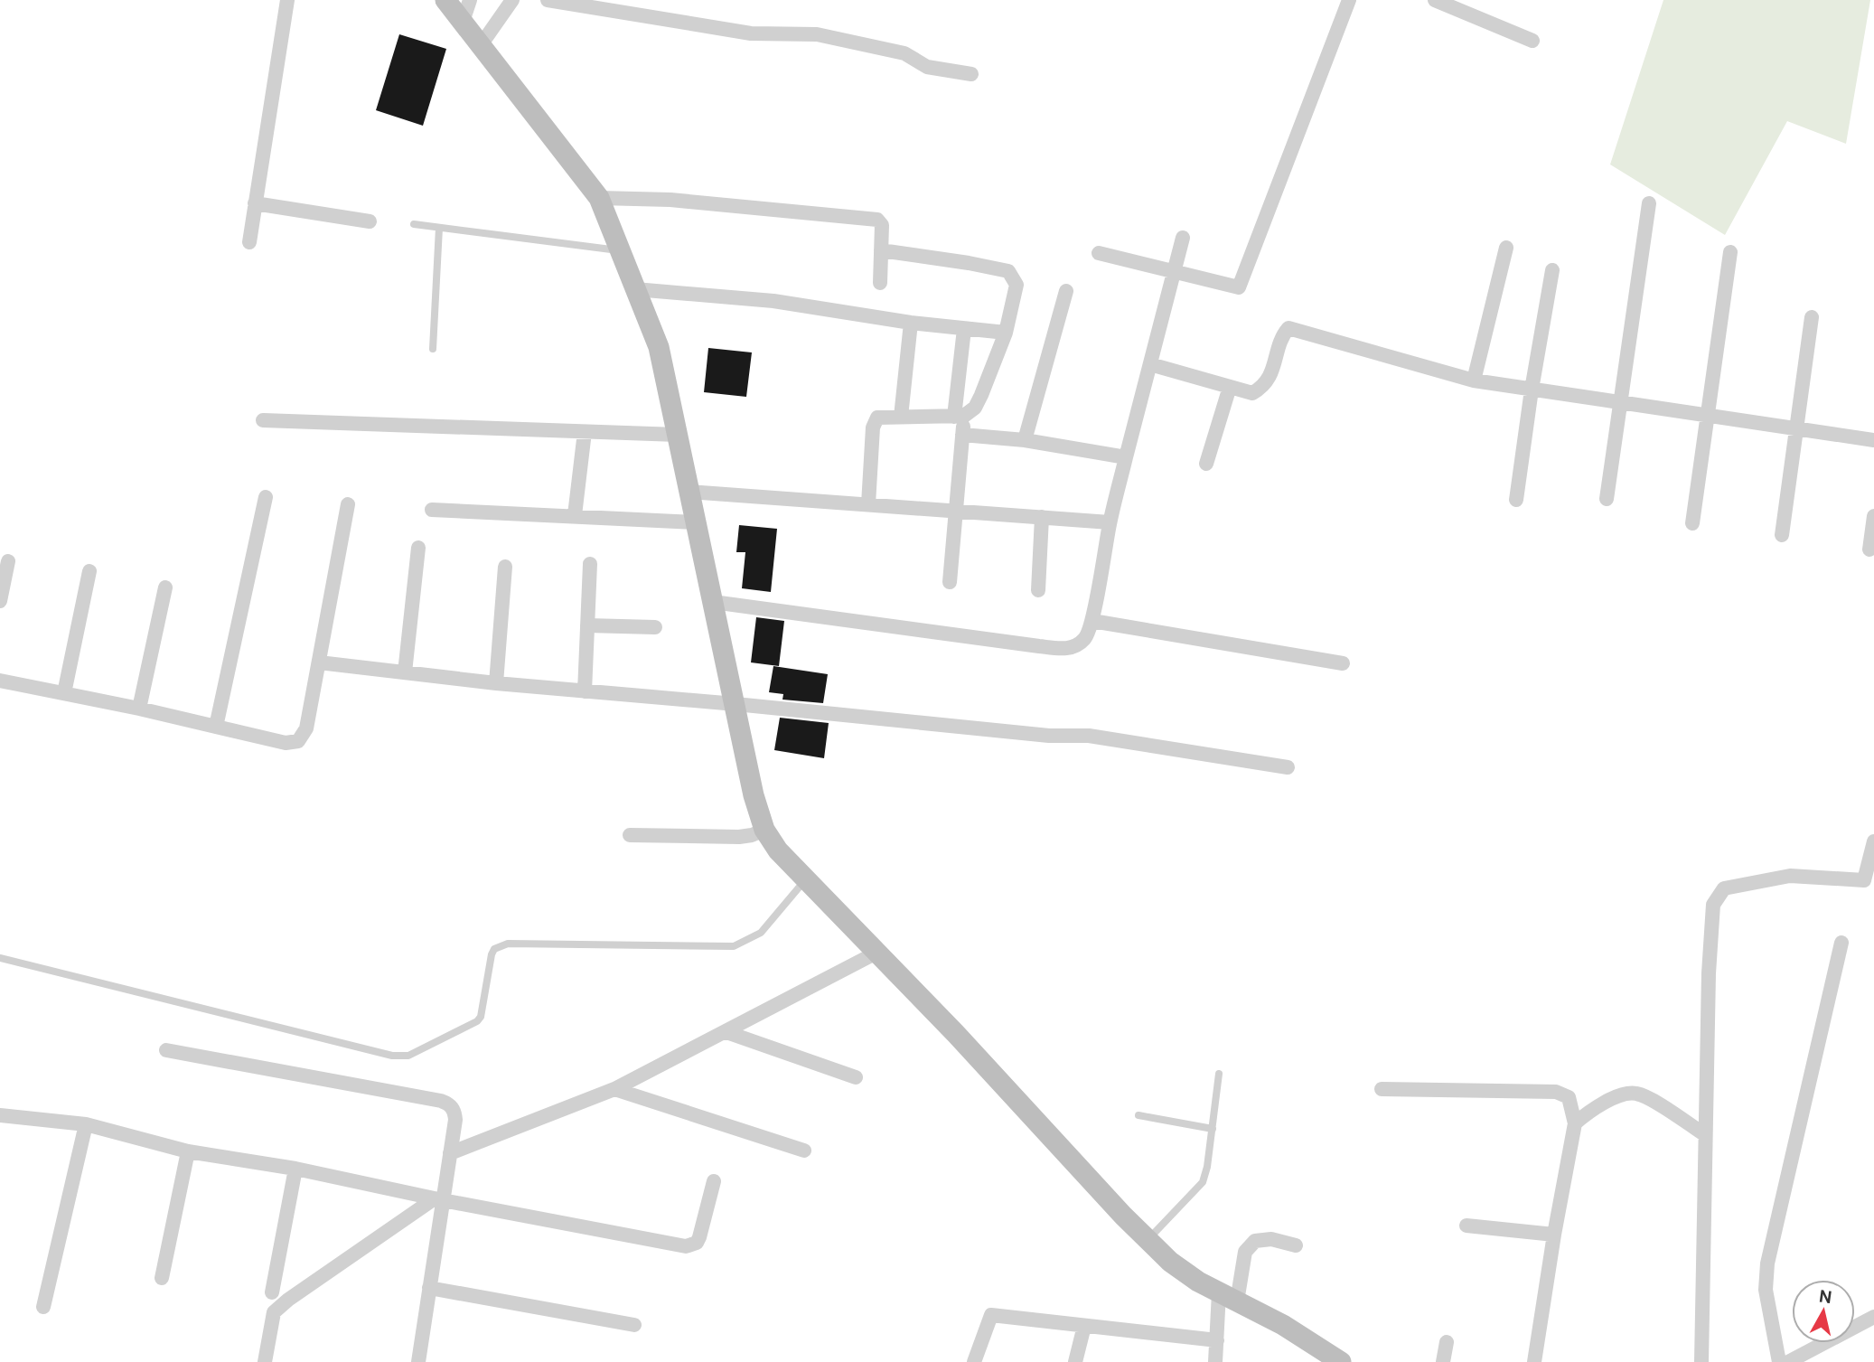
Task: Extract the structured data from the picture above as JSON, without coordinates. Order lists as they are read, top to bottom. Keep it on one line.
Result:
{"north":"top"}
